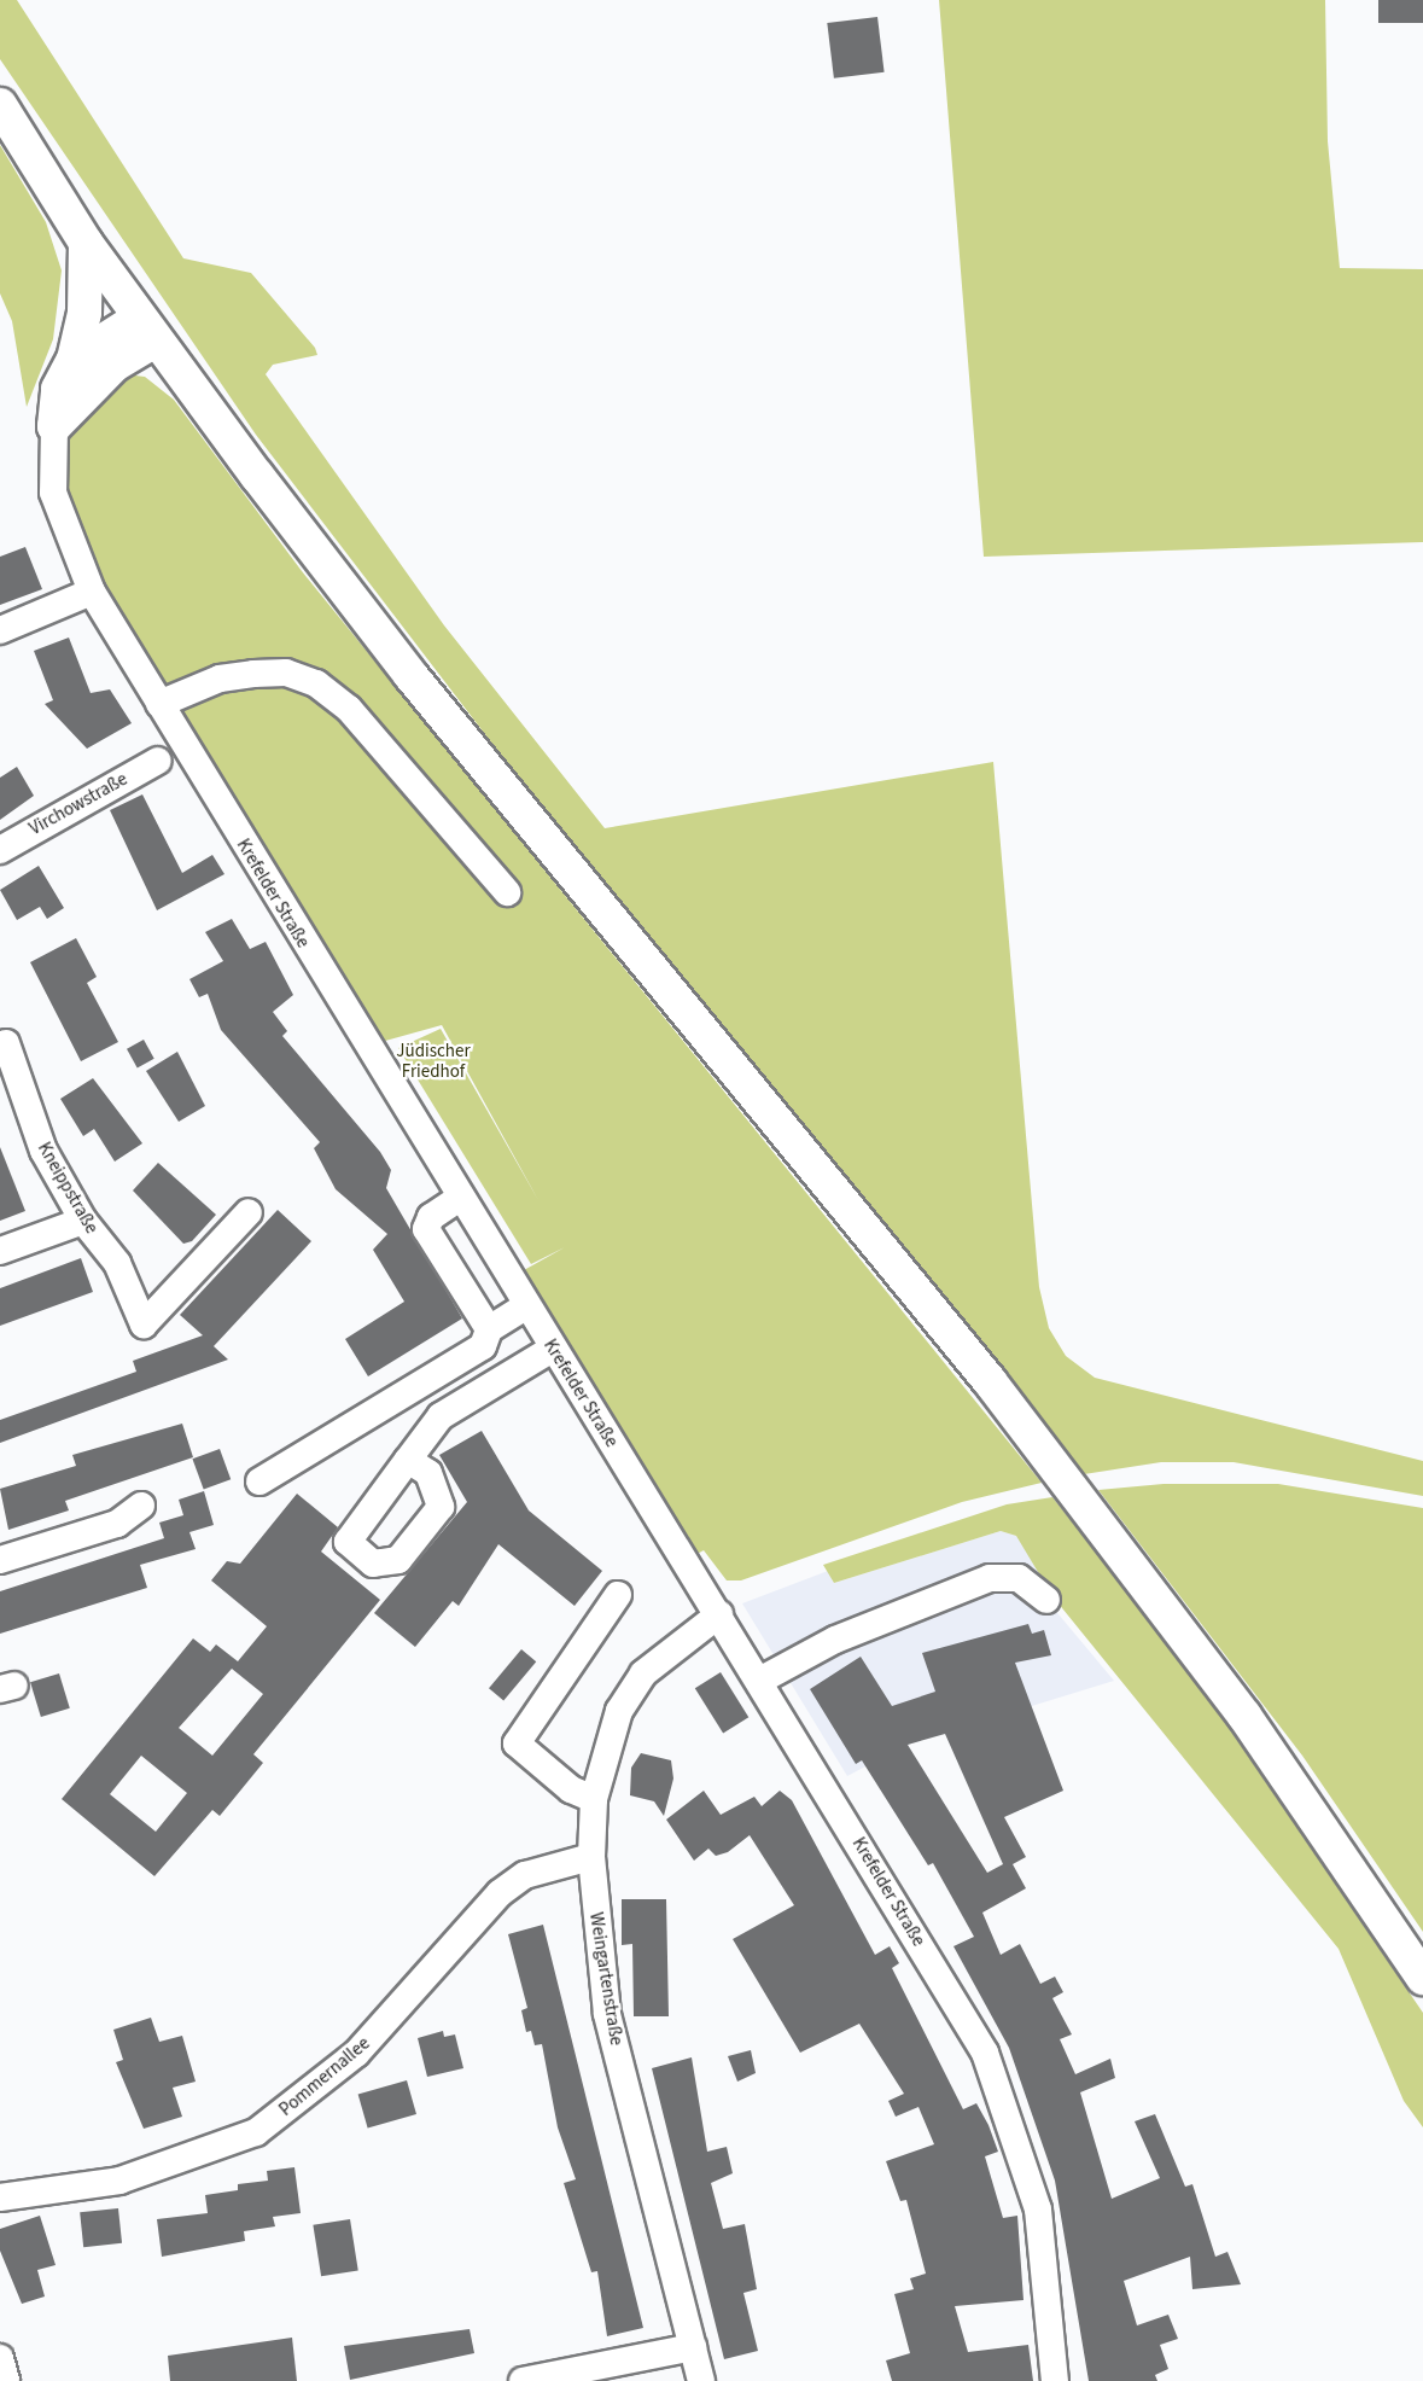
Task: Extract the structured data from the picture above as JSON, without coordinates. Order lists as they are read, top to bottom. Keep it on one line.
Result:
{"streets":{"street":["Virchowstraße","Krefelder Straße","Kneippstraße","Weingartenstraße","Pommernallee"]},"crossings":[["Krefelder Straße","Weingartenstraße"],["Weingartenstraße","Pommernallee"]],"parks":["Jüdischer Friedhof"]}
